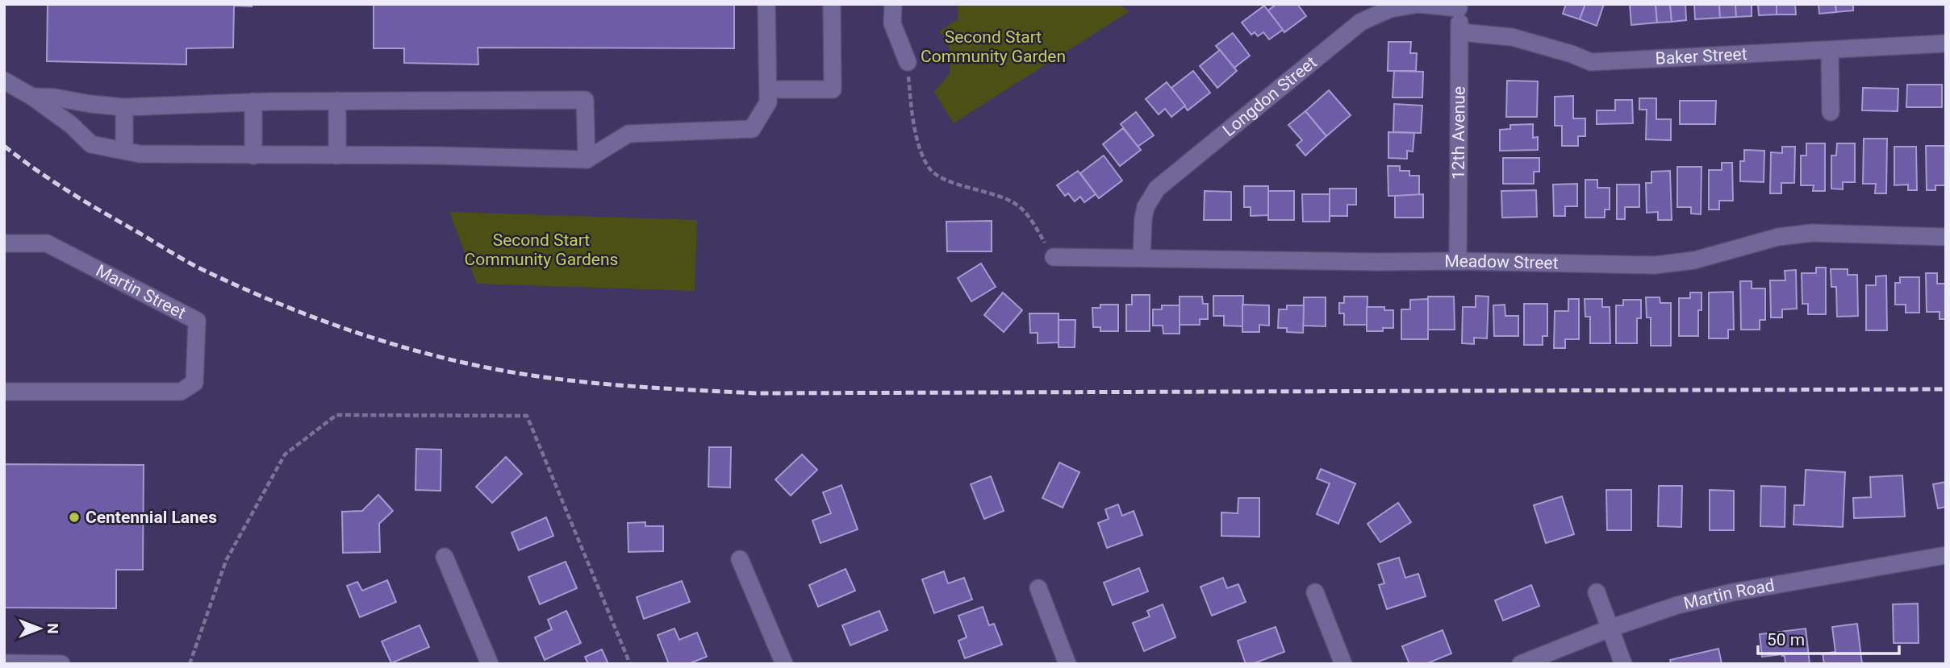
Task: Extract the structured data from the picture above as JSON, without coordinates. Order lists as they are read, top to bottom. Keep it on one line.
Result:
{"streets":{"street":["Baker Street","Longdon Street","12th Avenue","Meadow Street","Martin Street","Martin Road"]},"crossings":[["Baker Street","12th Avenue"],["Longdon Street","12th Avenue"],["Longdon Street","Meadow Street"],["12th Avenue","Meadow Street"]],"parks":["Second Start Community Garden","Second Start Community Gardens"],"places":["Centennial Lanes"],"scale_bar":"50 m","north":"right"}
